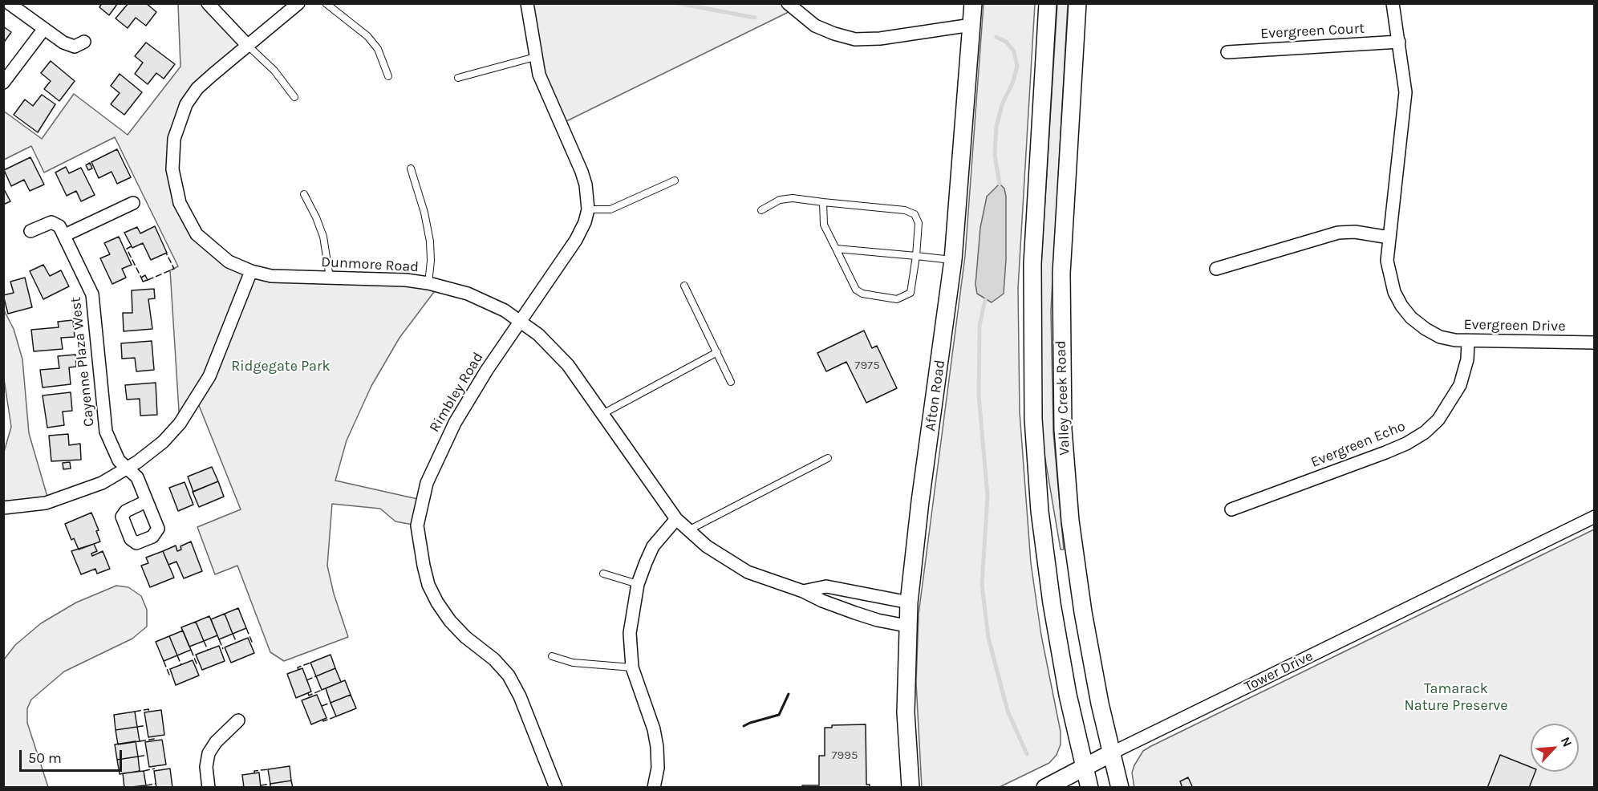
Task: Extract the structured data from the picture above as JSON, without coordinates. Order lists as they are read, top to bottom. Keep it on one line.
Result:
{"streets":{"main road":["Afton Road","Valley Creek Road","Tower Drive"],"street":["Evergreen Court","Dunmore Road","Evergreen Drive","Cayenne Plaza West","Rimbley Road","Evergreen Echo"]},"crossings":[["Evergreen Court","Evergreen Drive"],["Dunmore Road","Rimbley Road"],["Dunmore Road","Afton Road"],["Evergreen Drive","Evergreen Echo"],["Valley Creek Road","Tower Drive"]],"parks":["Ridgegate Park","Tamarack Nature Preserve"],"house_numbers":["7975","7995"],"scale_bar":"50 m","north":"top right"}
